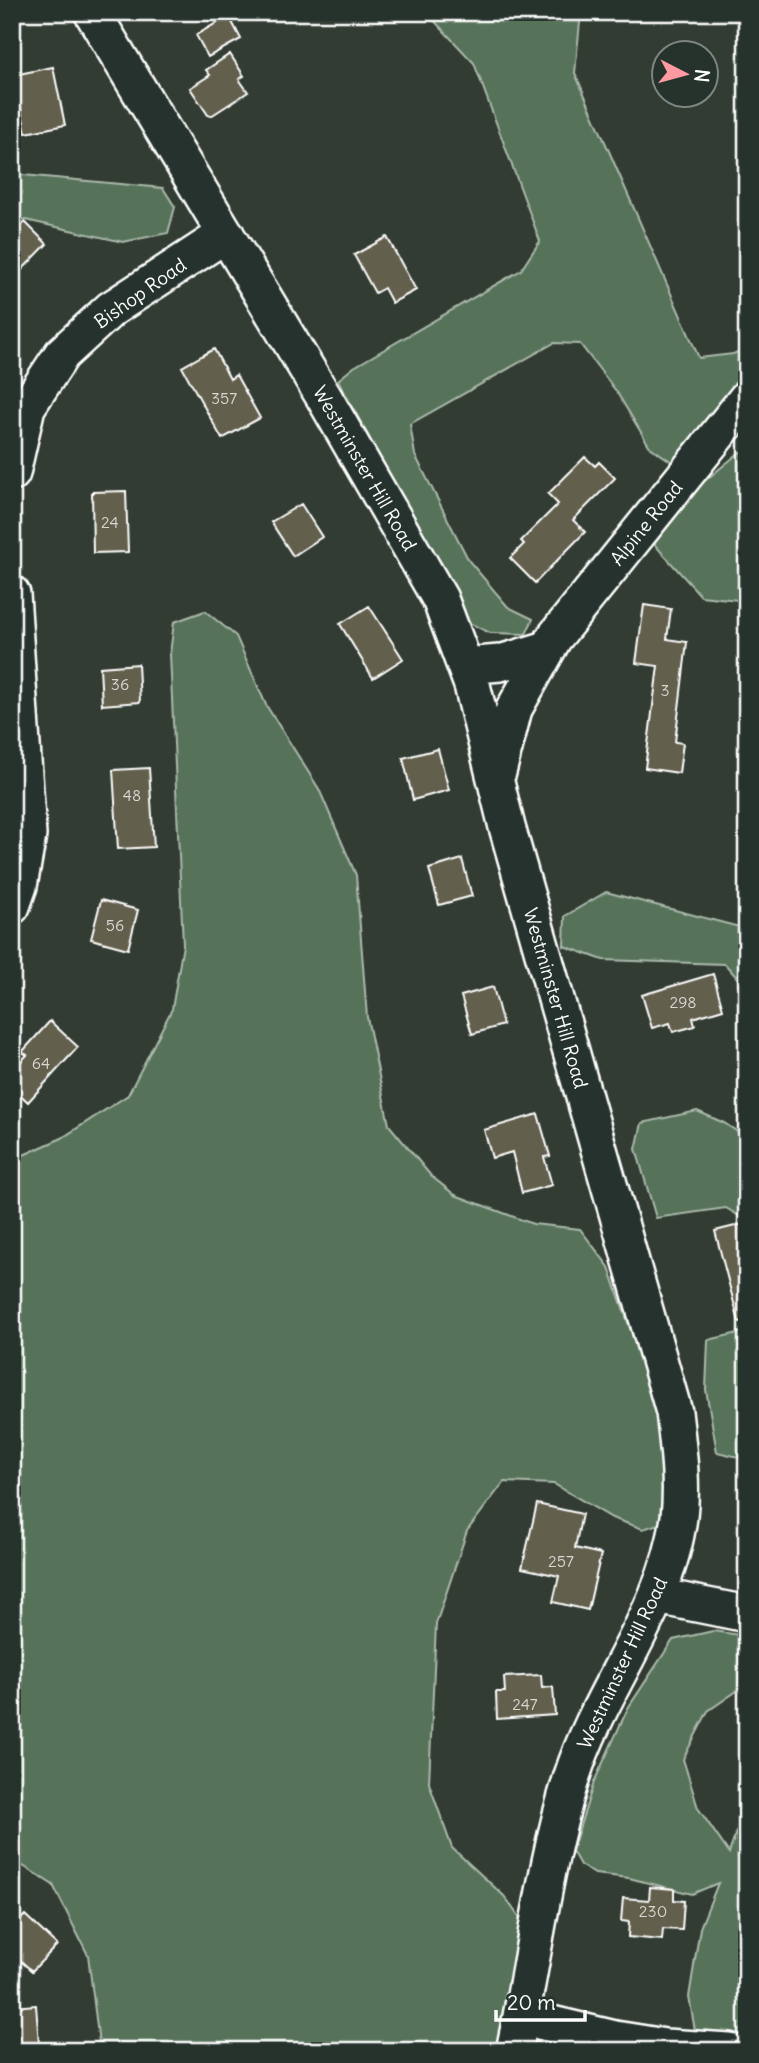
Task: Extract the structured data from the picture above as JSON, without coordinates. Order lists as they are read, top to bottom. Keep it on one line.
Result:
{"streets":{"street":["Bishop Road","Westminster Hill Road","Alpine Road"]},"crossings":[["Bishop Road","Westminster Hill Road"],["Westminster Hill Road","Alpine Road"]],"house_numbers":["357","24","36","3","48","56","298","64","257","247","230"],"scale_bar":"20 m","north":"right"}
